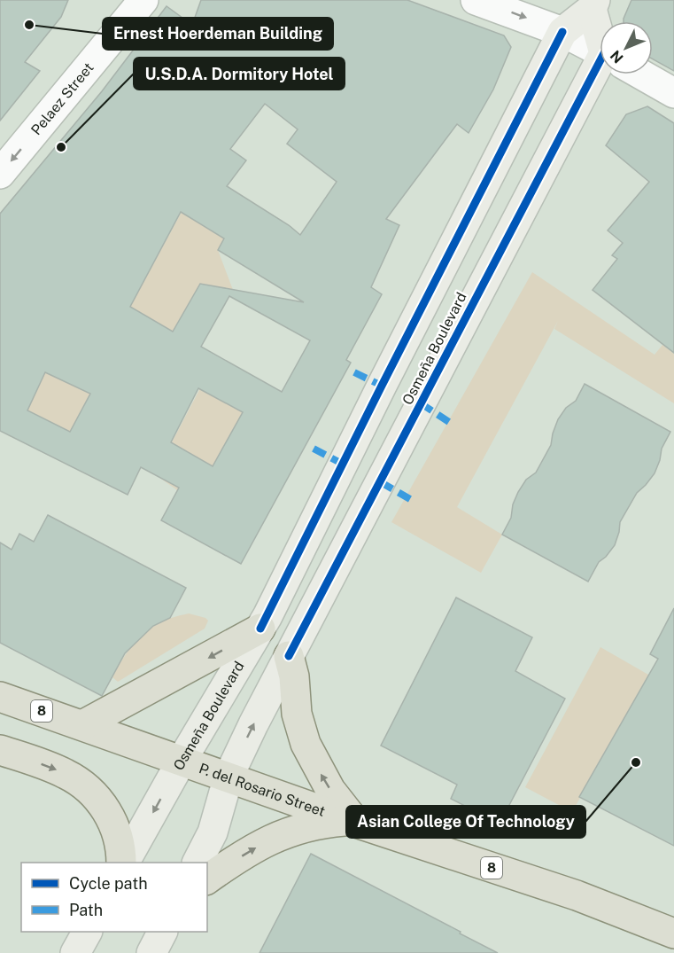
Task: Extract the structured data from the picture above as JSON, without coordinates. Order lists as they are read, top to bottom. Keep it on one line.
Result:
{"streets":{"main road":["Osmeña Boulevard","8","P. del Rosario Street"],"street":["Pelaez Street"]},"crossings":[["Osmeña Boulevard","P. del Rosario Street"]],"one_way":["Pelaez Street"],"places":["Ernest Hoerdeman Building","U.S.D.A. Dormitory Hotel","Asian College Of Technology"],"legend":["Cycle path","Path"],"north":"bottom left"}
